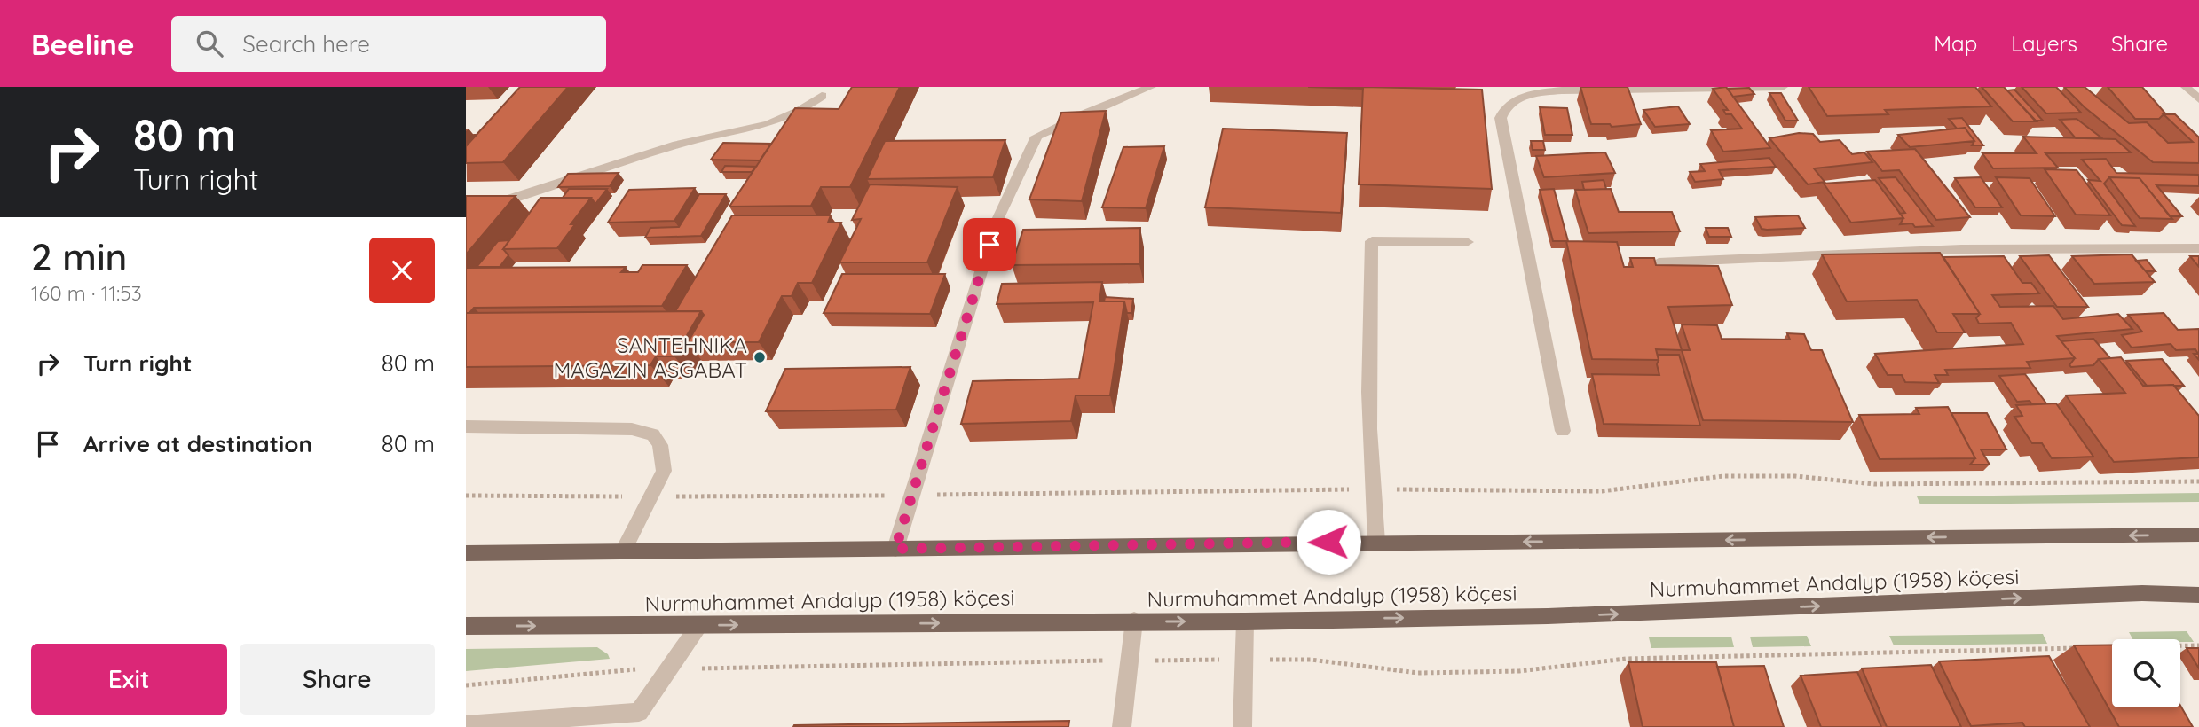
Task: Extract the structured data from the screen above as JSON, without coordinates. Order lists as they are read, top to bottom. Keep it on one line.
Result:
{"streets":{"main road":["Nurmuhammet Andalyp (1958) köçesi"]},"places":["SANTEHNIKA MAGAZIN ASGABAT"],"page":{"header":"Beeline","search":"Search here","nav":["Map","Layers","Share"],"turn":["80 m","Turn right"],"heading":["2 min","160 m · 11:53"],"list":[{"name":"Turn right","value":"80 m"},{"name":"Arrive at destination","value":"80 m"}],"buttons":["Exit","Share"]}}
